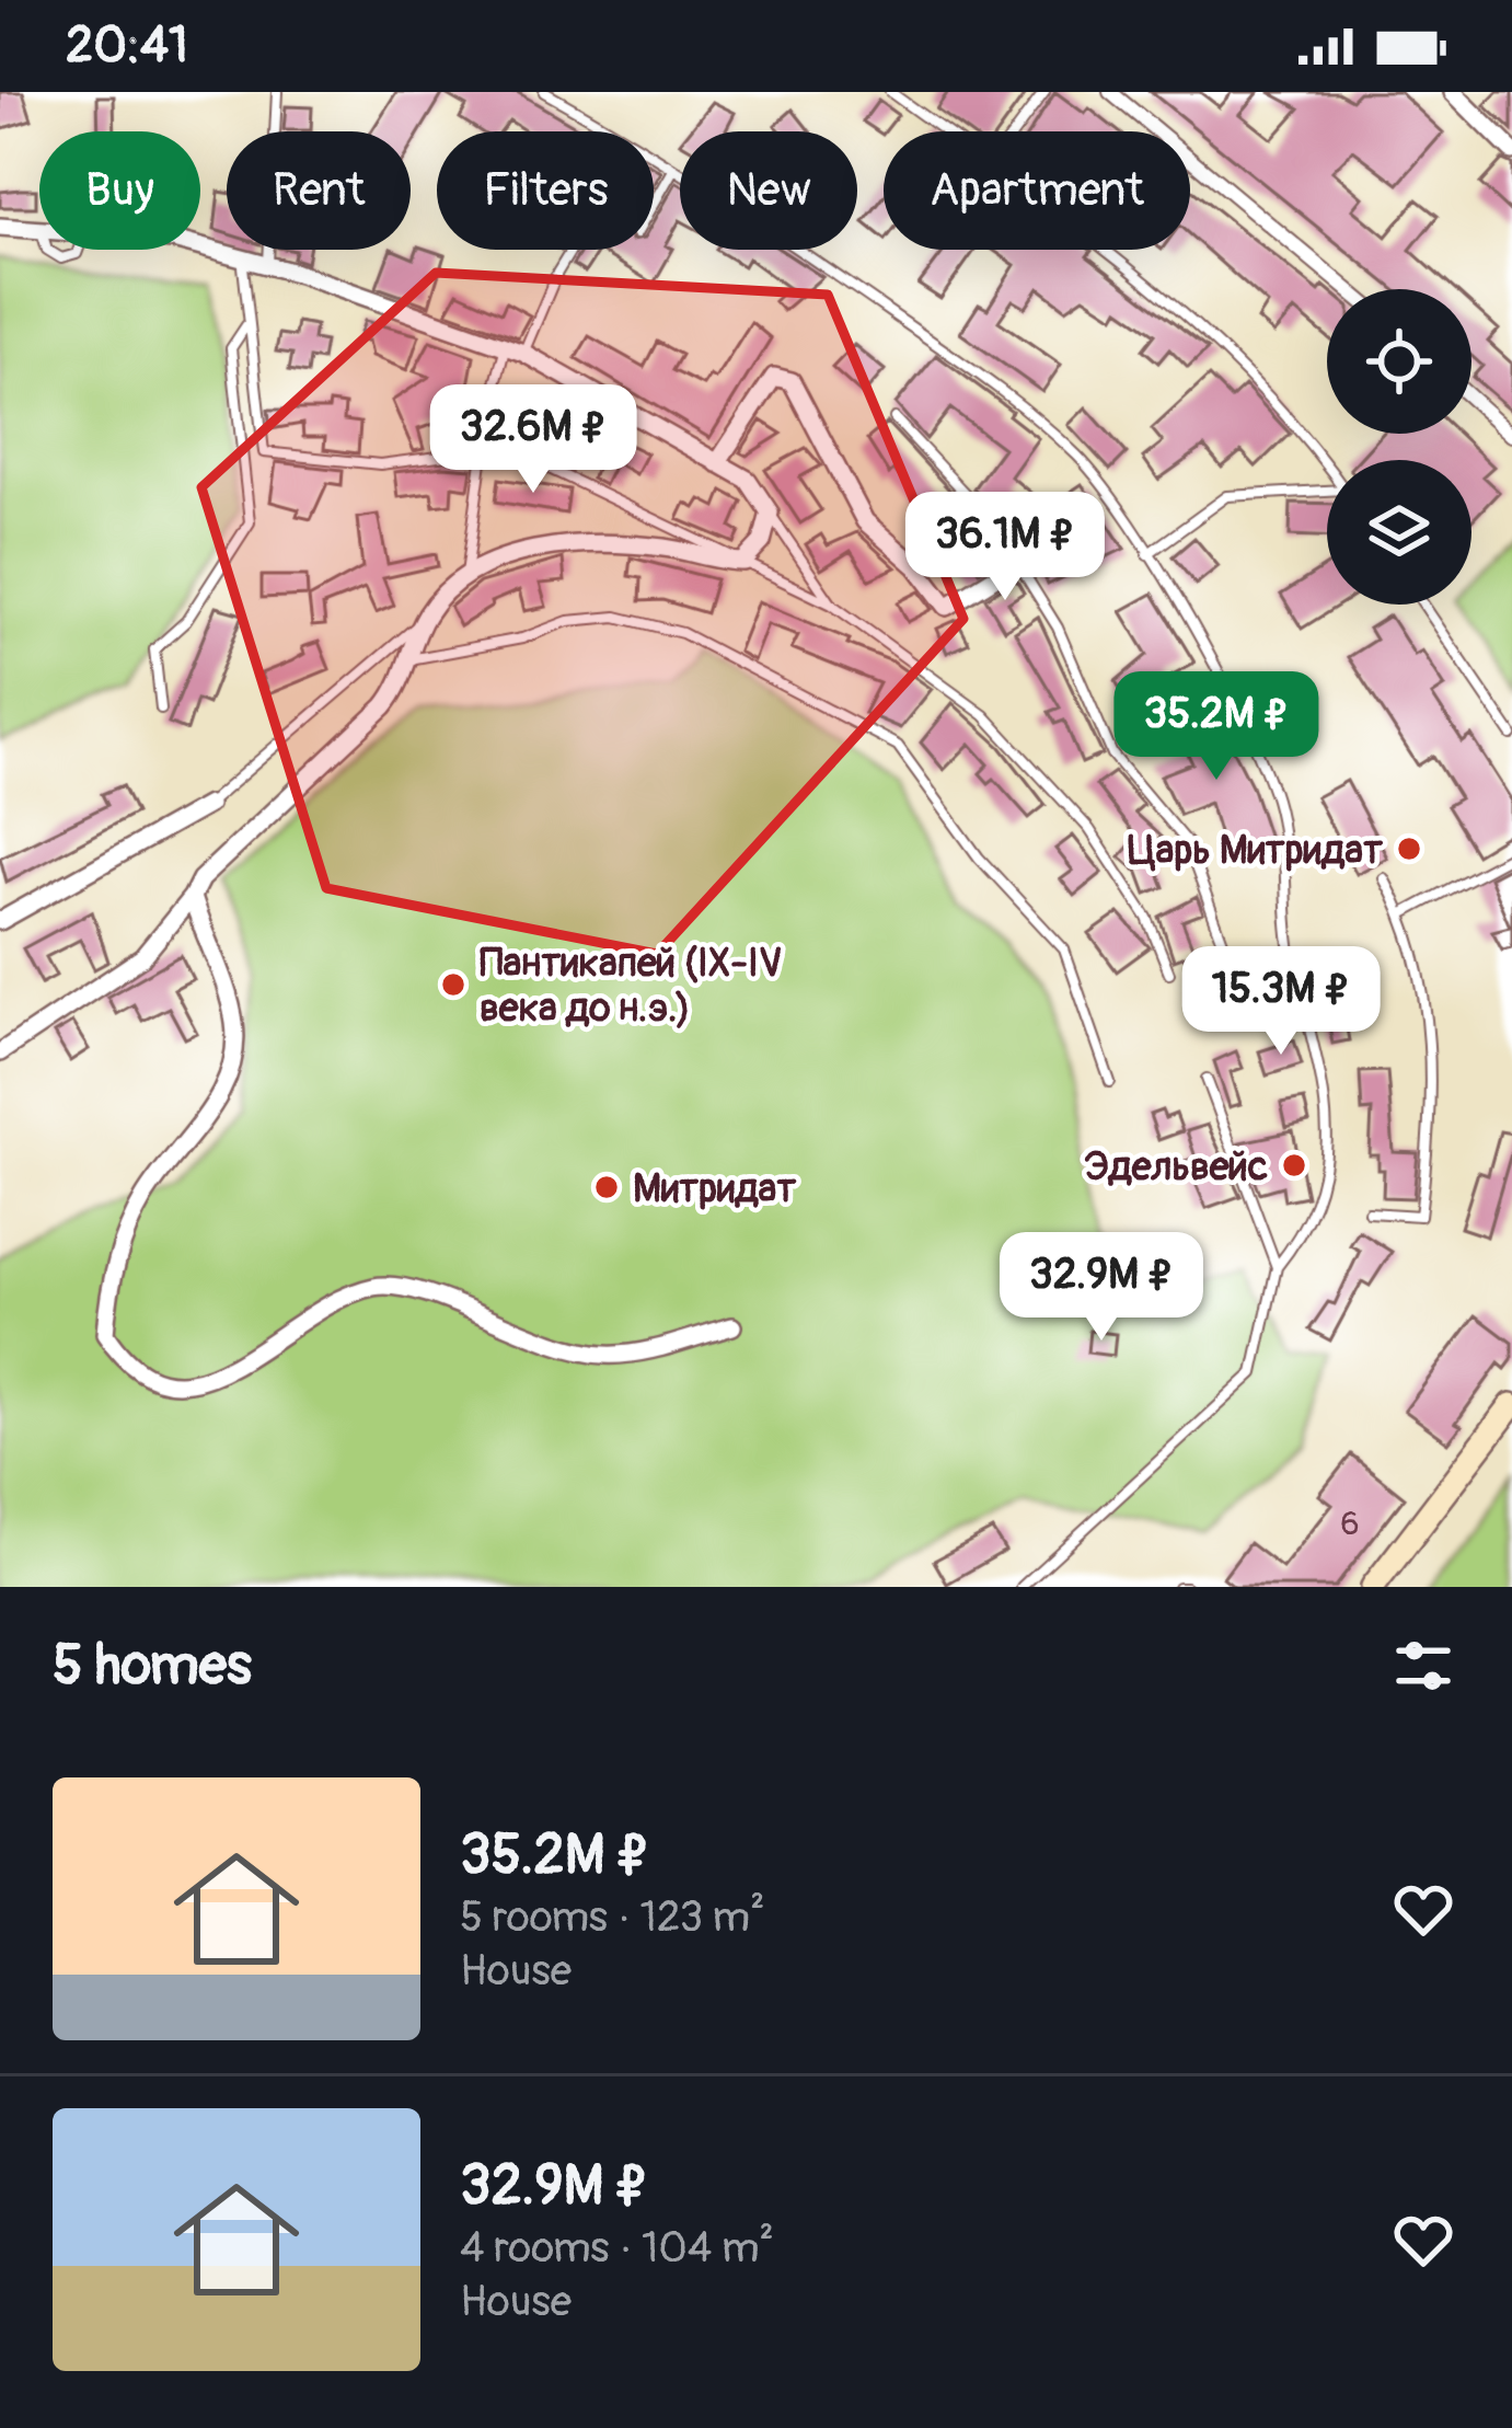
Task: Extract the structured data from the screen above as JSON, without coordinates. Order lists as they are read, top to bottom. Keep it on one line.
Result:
{"places":["Царь Митридат","Пантикапей (IX-IV века до н.э.)","Эдельвейс","Митридат"],"house_numbers":["6"],"page":{"status":"20:41","chip":["Buy","Rent","Filters","New","Apartment"],"price":["32.6M ₽","36.1M ₽","35.2M ₽","15.3M ₽","32.9M ₽"],"heading":"5 homes","list":[{"name":"35.2M ₽","note":"5 rooms · 123 m² · House"},{"name":"32.9M ₽","note":"4 rooms · 104 m² · House"}]}}
